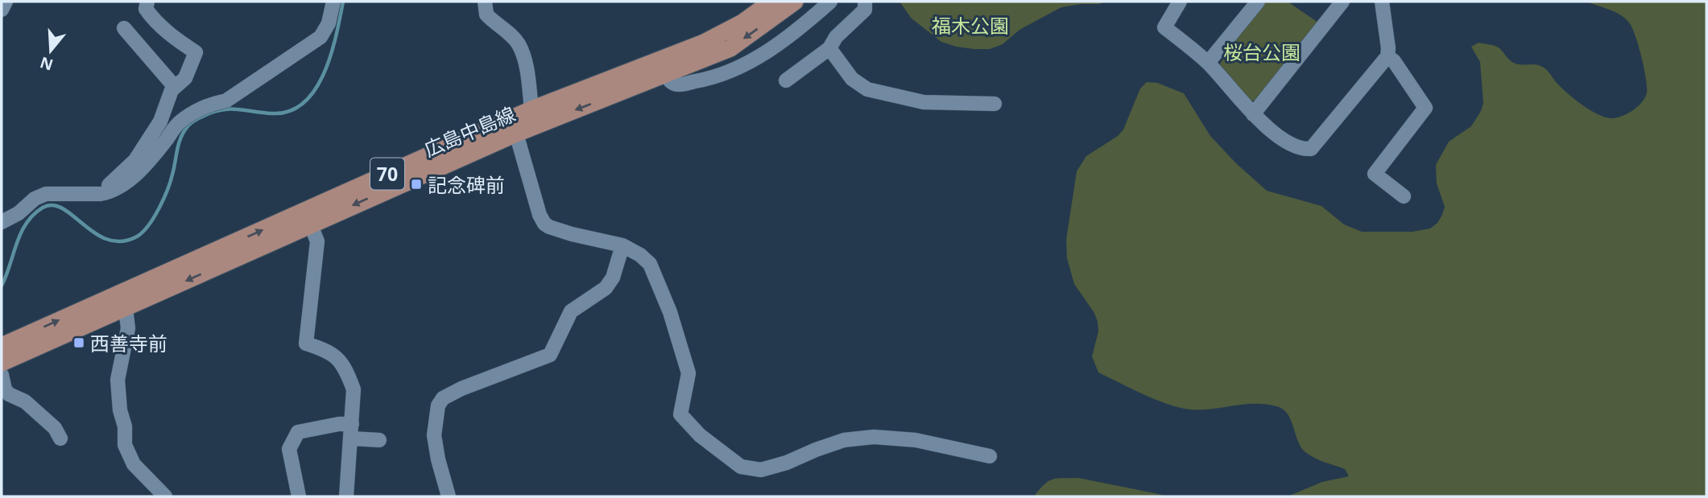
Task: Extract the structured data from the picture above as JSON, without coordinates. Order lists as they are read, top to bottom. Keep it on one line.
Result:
{"streets":{"main road":["広島中島線","70"]},"parks":["福木公園","桜台公園"],"places":{"transit":["記念碑前","西善寺前"]},"north":"bottom"}
